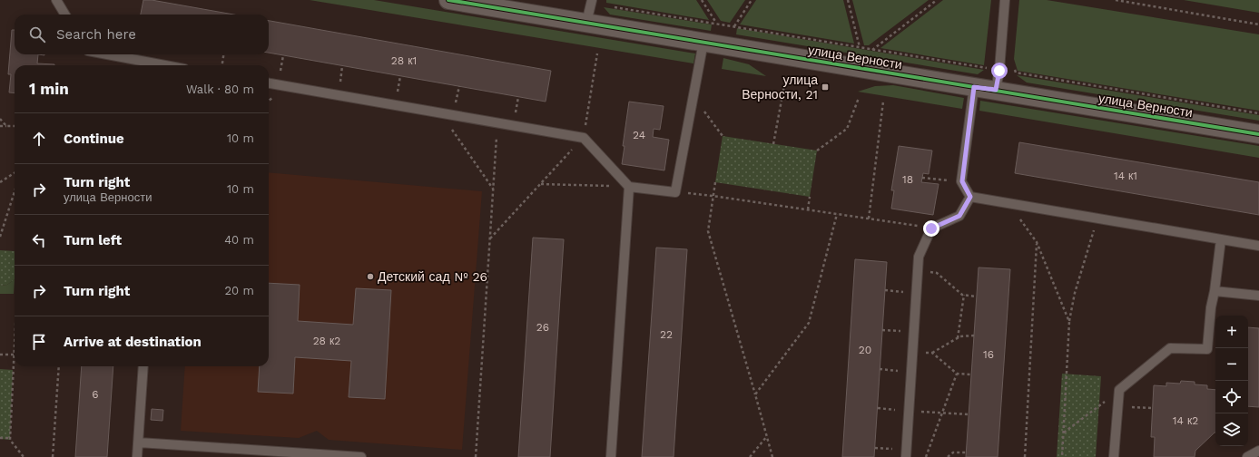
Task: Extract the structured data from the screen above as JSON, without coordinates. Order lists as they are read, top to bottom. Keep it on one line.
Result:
{"streets":{"street":["улица Верности"]},"places":{"transit":["улица Верности, 21"],"other":["Детский сад № 26"]},"house_numbers":["28 к1","24","14 к1","18","26","22","28 к2","20","16","6","14 к2"],"page":{"search":"Search here","heading":["1 min","Walk · 80 m"],"list":[["Continue","10 m"],["Turn right","улица Верности","10 m"],["Turn left","40 m"],["Turn right","20 m"],"Arrive at destination"],"map_buttons":["+","−"]}}
